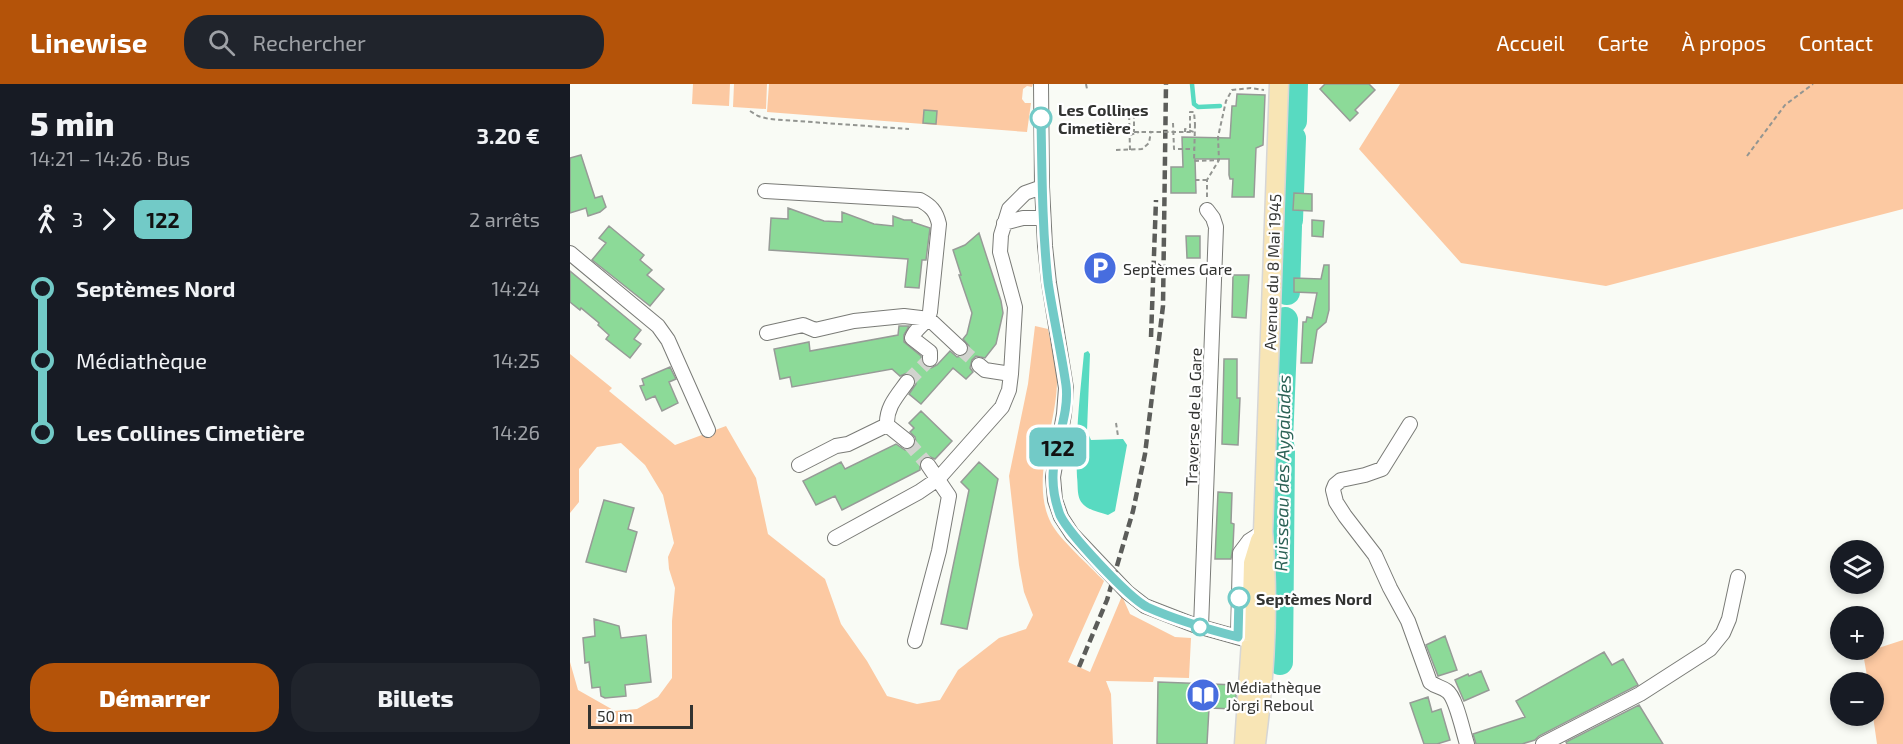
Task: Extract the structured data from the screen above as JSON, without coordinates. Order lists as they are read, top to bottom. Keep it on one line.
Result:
{"streets":{"main road":["Avenue du 8 Mai 1945"],"street":["Traverse de la Gare"]},"water":["Ruisseau des Aygalades"],"places":{"other":["Les Collines Cimetière","Septèmes Nord"],"parking":["Septèmes Gare"],"library":["Médiathèque Jòrgi Reboul"]},"lines":["bus line 122"],"scale_bar":"50 m","page":{"header":"Linewise","search":"Rechercher","nav":["Accueil","Carte","À propos","Contact"],"heading":["5 min","14:21 – 14:26 · Bus","3.20 €"],"on_map":"122","legs":["3","122","2 arrêts"],"list":[{"name":"Septèmes Nord","value":"14:24"},{"name":"Médiathèque","value":"14:25"},{"name":"Les Collines Cimetière","value":"14:26"}],"map_buttons":["+","−"],"buttons":["Démarrer","Billets"],"scale":"50 m"}}
